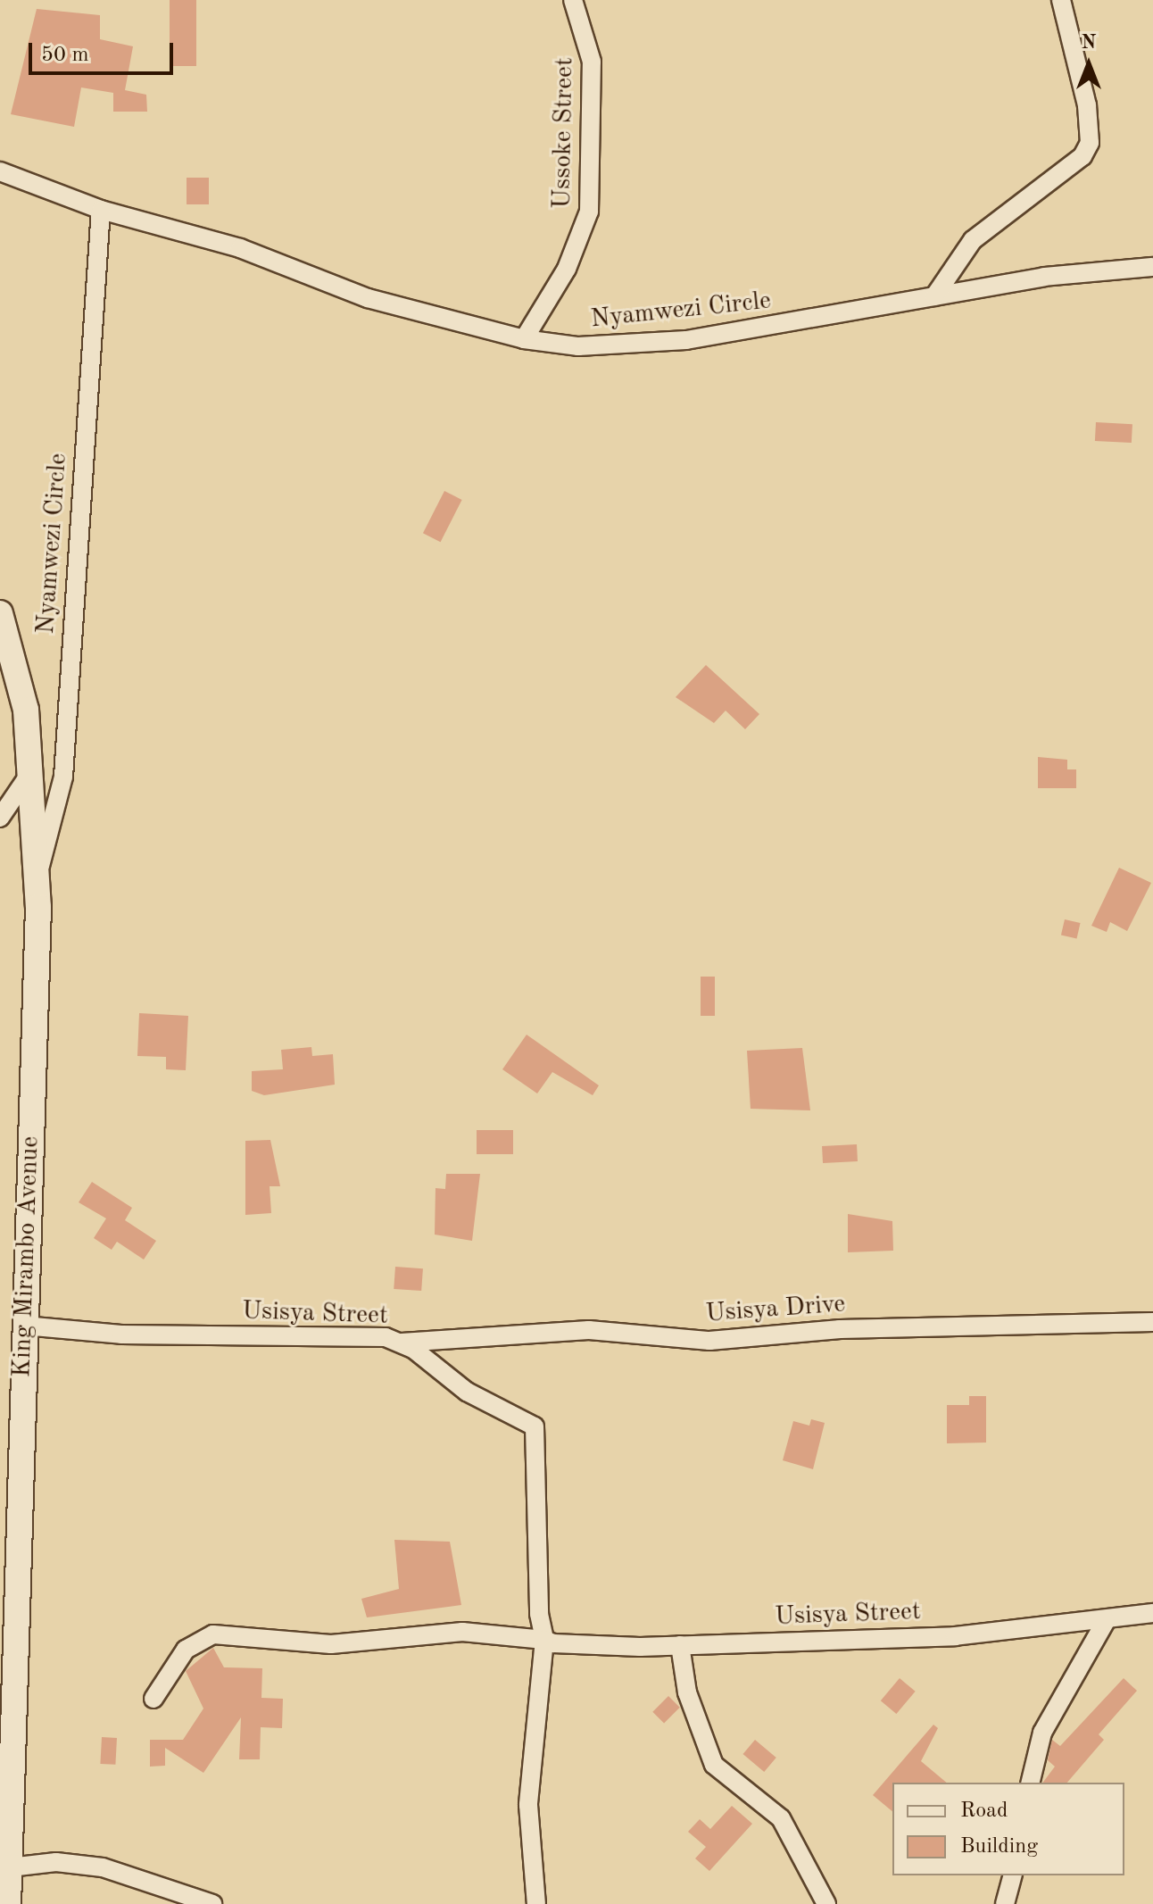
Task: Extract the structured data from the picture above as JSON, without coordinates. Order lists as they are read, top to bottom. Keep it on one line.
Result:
{"streets":{"main road":["King Mirambo Avenue"],"street":["Ussoke Street","Nyamwezi Circle","Usisya Drive","Usisya Street"]},"crossings":[["Ussoke Street","Nyamwezi Circle"],["Nyamwezi Circle","King Mirambo Avenue"],["King Mirambo Avenue","Usisya Street"],["Usisya Drive","Usisya Street"]],"legend":["Road","Building"],"scale_bar":"50 m","north":"top"}
